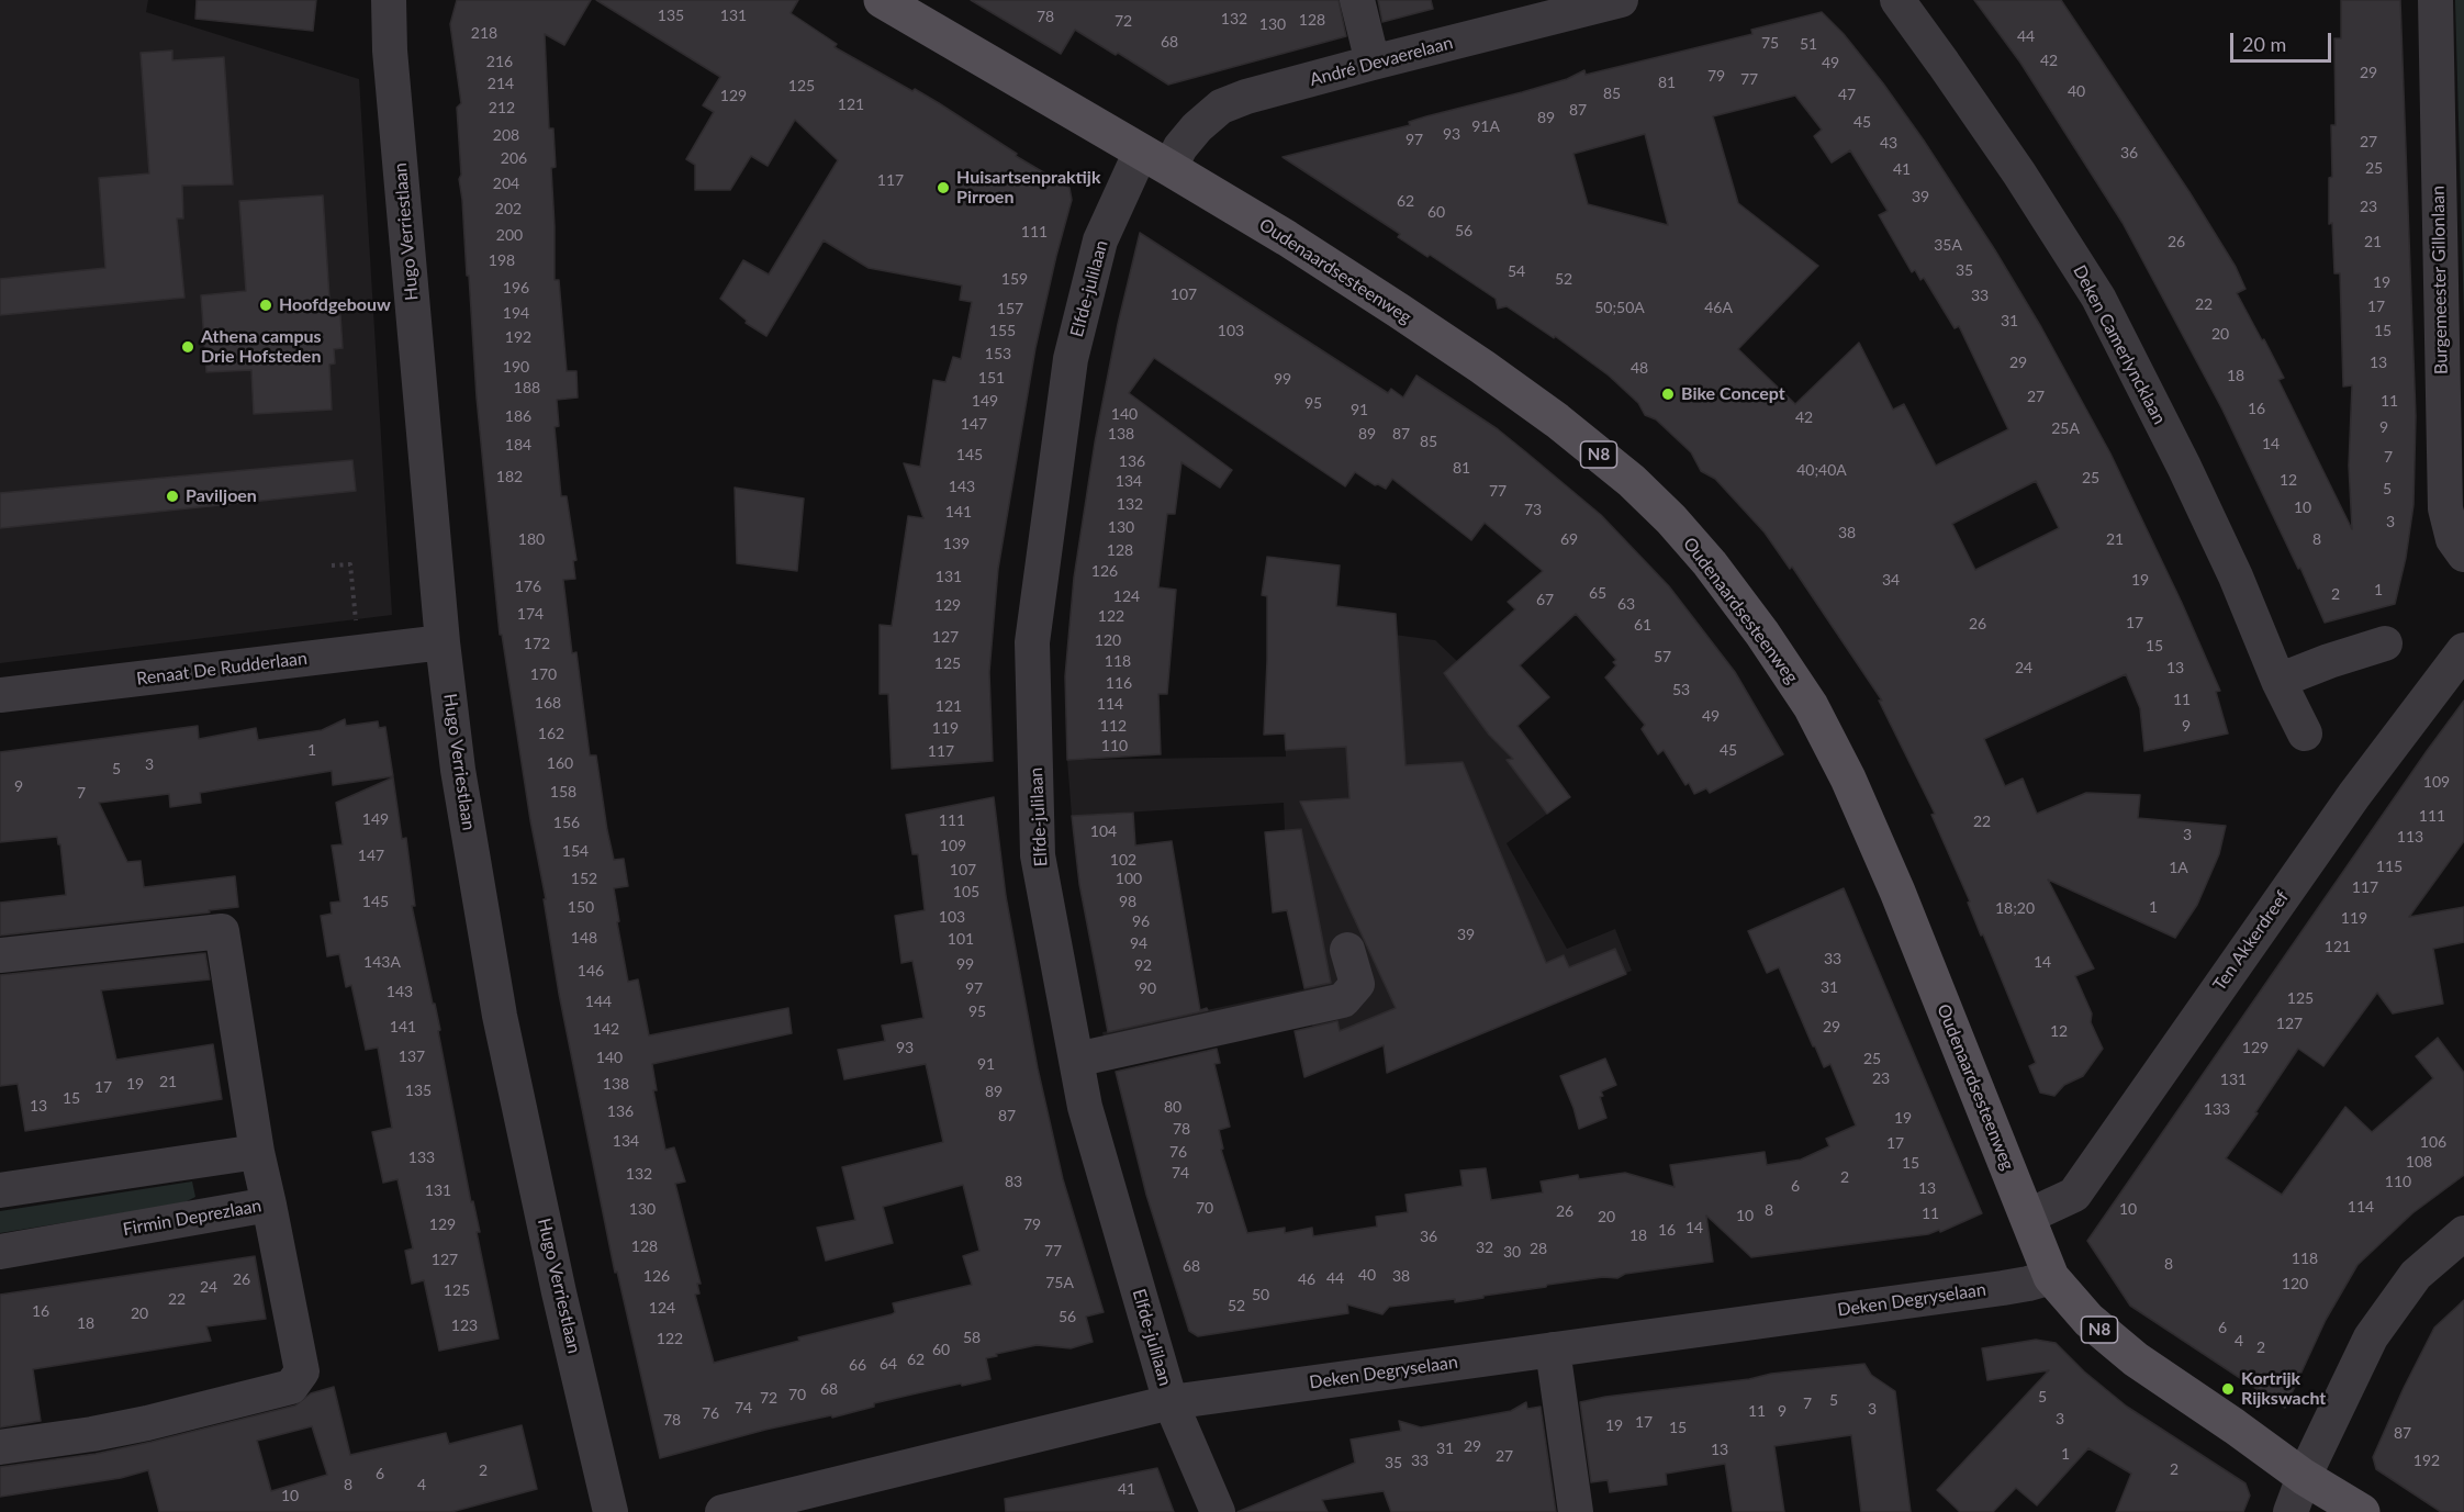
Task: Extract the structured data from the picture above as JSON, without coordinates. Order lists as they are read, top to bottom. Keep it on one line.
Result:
{"streets":{"main road":["Oudenaardsesteenweg","N8"],"street":["André Devaerelaan","Hugo Verriestlaan","Burgemeester Gillonlaan","Elfde-julilaan","Deken Camerlyncklaan","Renaat De Rudderlaan","Ten Akkerdreef","Firmin Deprezlaan","Deken Degryselaan"]},"crossings":[["André Devaerelaan","Oudenaardsesteenweg"],["André Devaerelaan","Elfde-julilaan"],["Hugo Verriestlaan","Renaat De Rudderlaan"],["Oudenaardsesteenweg","Elfde-julilaan"],["Oudenaardsesteenweg","N8"],["Oudenaardsesteenweg","Ten Akkerdreef"],["Oudenaardsesteenweg","Deken Degryselaan"],["Elfde-julilaan","Deken Degryselaan"]],"places":["Huisartsenpraktijk Pirroen","Hoofdgebouw","Athena campus Drie Hofsteden","Bike Concept","Paviljoen","Kortrijk Rijkswacht"],"house_numbers":["135","131","78","132","128","72","130","218","44","68","75","51","42","216","49","29","79","77","81","214","125","40","85","47","129","121","212","87","89","45","91A","93","208","97","27","43","36","206","25","41","117","204","39","62","23","202","60","56","111","200","26","21","35A","198","35","54","159","52","19","196","107","33","22","17","50;50A","46A","157","194","31","155","103","15","20","192","153","29","13","190","48","18","151","99","188","27","149","11","95","16","91","140","186","42","147","9","25A","138","89","87","85","14","184","145","7","136","81","40;40A","182","25","12","134","143","5","77","132","10","73","141","3","130","38","180","69","21","8","139","128","126","131","34","19","176","1","65","2","124","67","63","129","174","122","17","26","61","127","120","172","15","57","118","125","24","13","170","116","53","11","168","114","121","49","112","9","119","162","110","1","45","117","160","3","5","109","9","158","7","111","149","111","22","156","104","3","113","109","154","147","102","115","1A","107","152","100","117","105","145","98","150","1","18;20","103","119","96","39","148","101","94","121","33","143A","14","99","92","146","31","97","90","143","125","144","95","127","141","29","142","12","93","129","137","140","25","91","23","131","21","19","138","17","135","89","15","13","80","133","136","87","19","78","134","106","17","76","133","108","15","74","132","2","83","110","6","13","131","114","70","130","10","8","26","11","10","20","129","79","14","16","18","36","128","32","28","77","30","118","127","8","68","40","126","38","44","26","46","75A","120","24","125","50","22","52","124","16","20","56","18","123","6","58","122","4","2","60","62","64","66","68","70","5","72","5","7","74","3","11","9","76","3","78","17","19","15","87","29","31","13","1","27","33","192","35","2","2","6","8","4","41","10"],"scale_bar":"20 m"}
